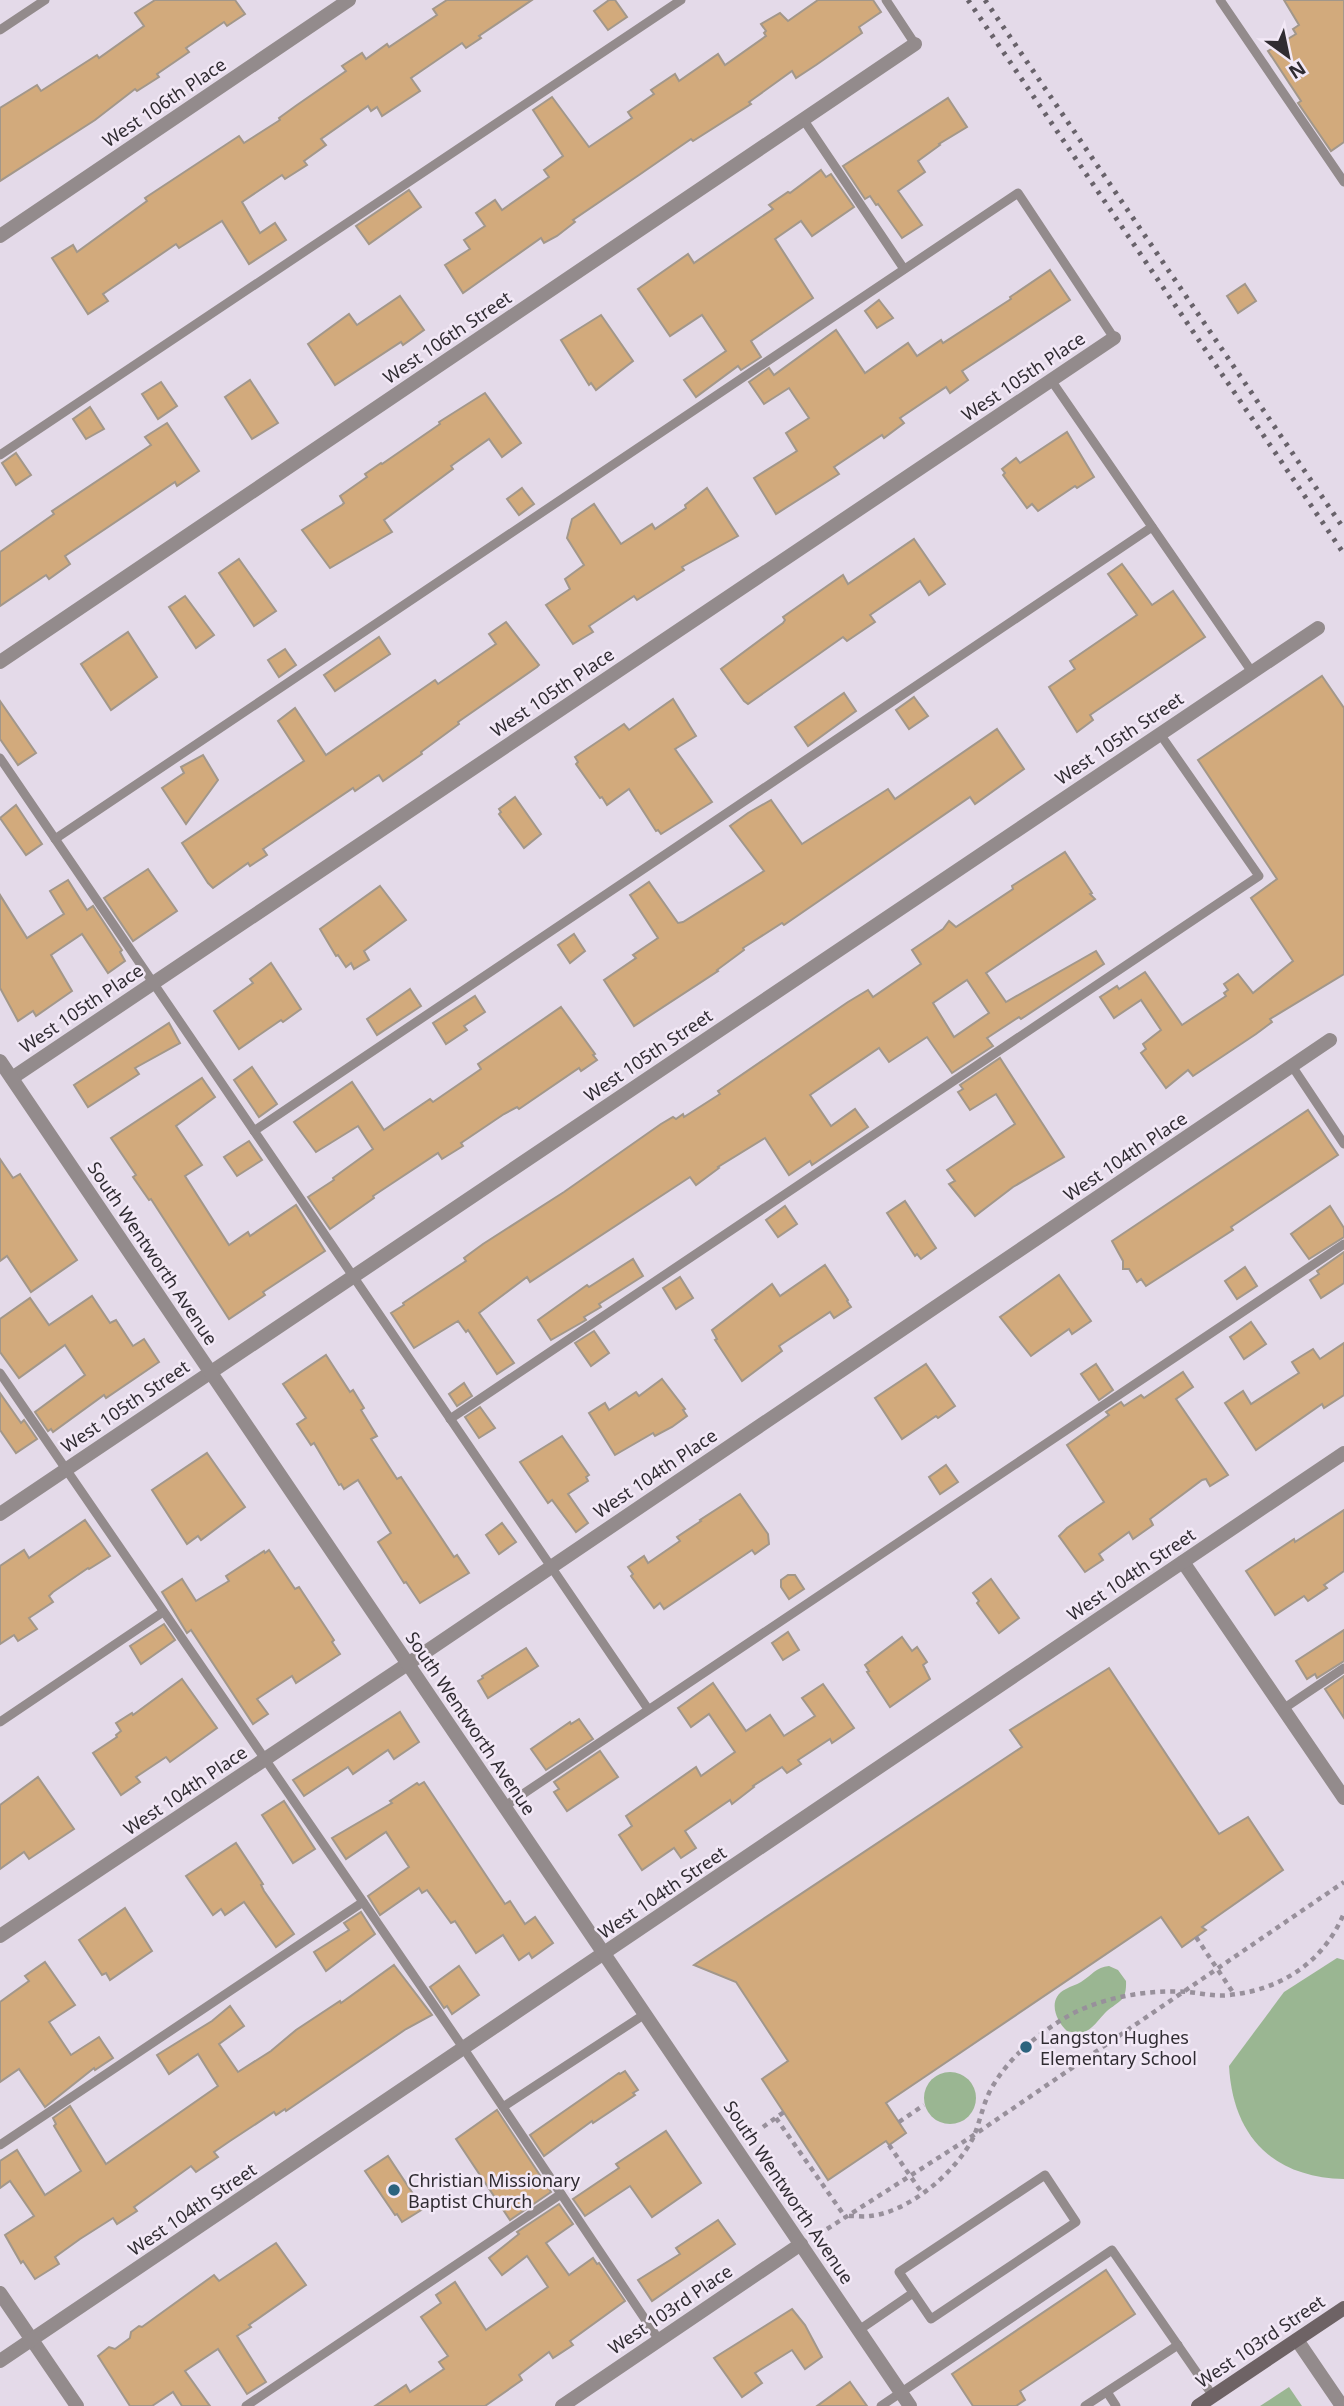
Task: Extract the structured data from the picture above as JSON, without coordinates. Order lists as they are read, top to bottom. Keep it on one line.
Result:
{"streets":{"main road":["West 103rd Street"],"street":["West 106th Place","West 106th Street","West 105th Place","West 105th Street","West 104th Place","South Wentworth Avenue","West 104th Street","West 103rd Place"]},"crossings":[["West 105th Place","South Wentworth Avenue"],["West 105th Street","South Wentworth Avenue"],["West 104th Place","South Wentworth Avenue"],["South Wentworth Avenue","West 104th Street"],["South Wentworth Avenue","West 103rd Place"]],"places":["Langston Hughes Elementary School","Christian Missionary Baptist Church"],"north":"bottom right"}
